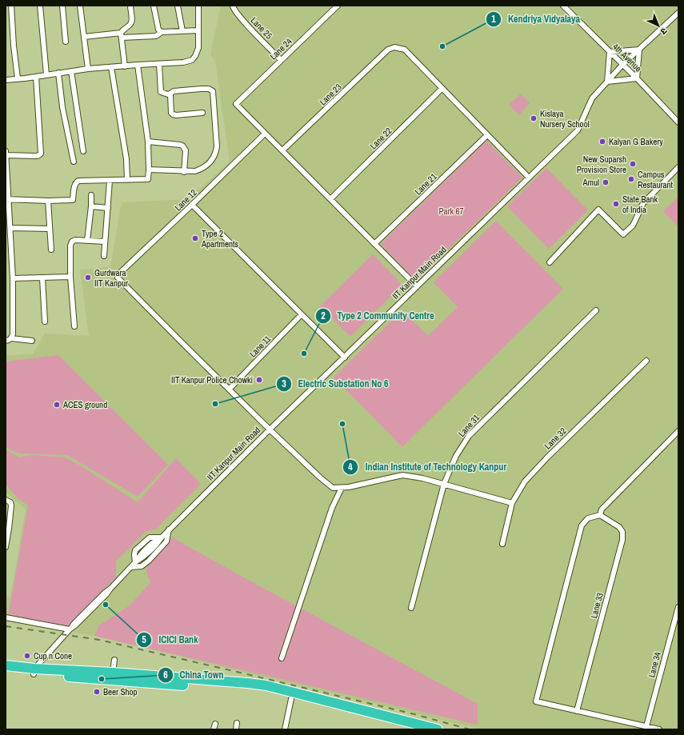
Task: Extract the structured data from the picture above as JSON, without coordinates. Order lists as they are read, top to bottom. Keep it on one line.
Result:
{"streets":{"street":["Lane 25","Lane 24","4th Avenue","Lane 23","Lane 22","Lane 21","Lane 12","IIT Kanpur Main Road","Lane 11","Lane 31","Lane 32","Lane 33","Lane 34"]},"crossings":[["Lane 25","Lane 24"],["Lane 24","Lane 12"],["4th Avenue","IIT Kanpur Main Road"],["Lane 23","Lane 22"],["Lane 12","Lane 11"]],"parks":["Park 67"],"places":["Kendriya Vidyalaya","Kislaya Nursery School","Kalyan G Bakery","New Suparsh Provision Store","Campus Restaurant","Amul","State Bank of India","Type 2 Apartments","Gurdwara IIT Kanpur","Type 2 Community Centre","IIT Kanpur Police Chowki","Electric Substation No 6","ACES ground","Indian Institute of Technology Kanpur","ICICI Bank","Cup n Cone","China Town","Beer Shop"],"north":"bottom right"}
